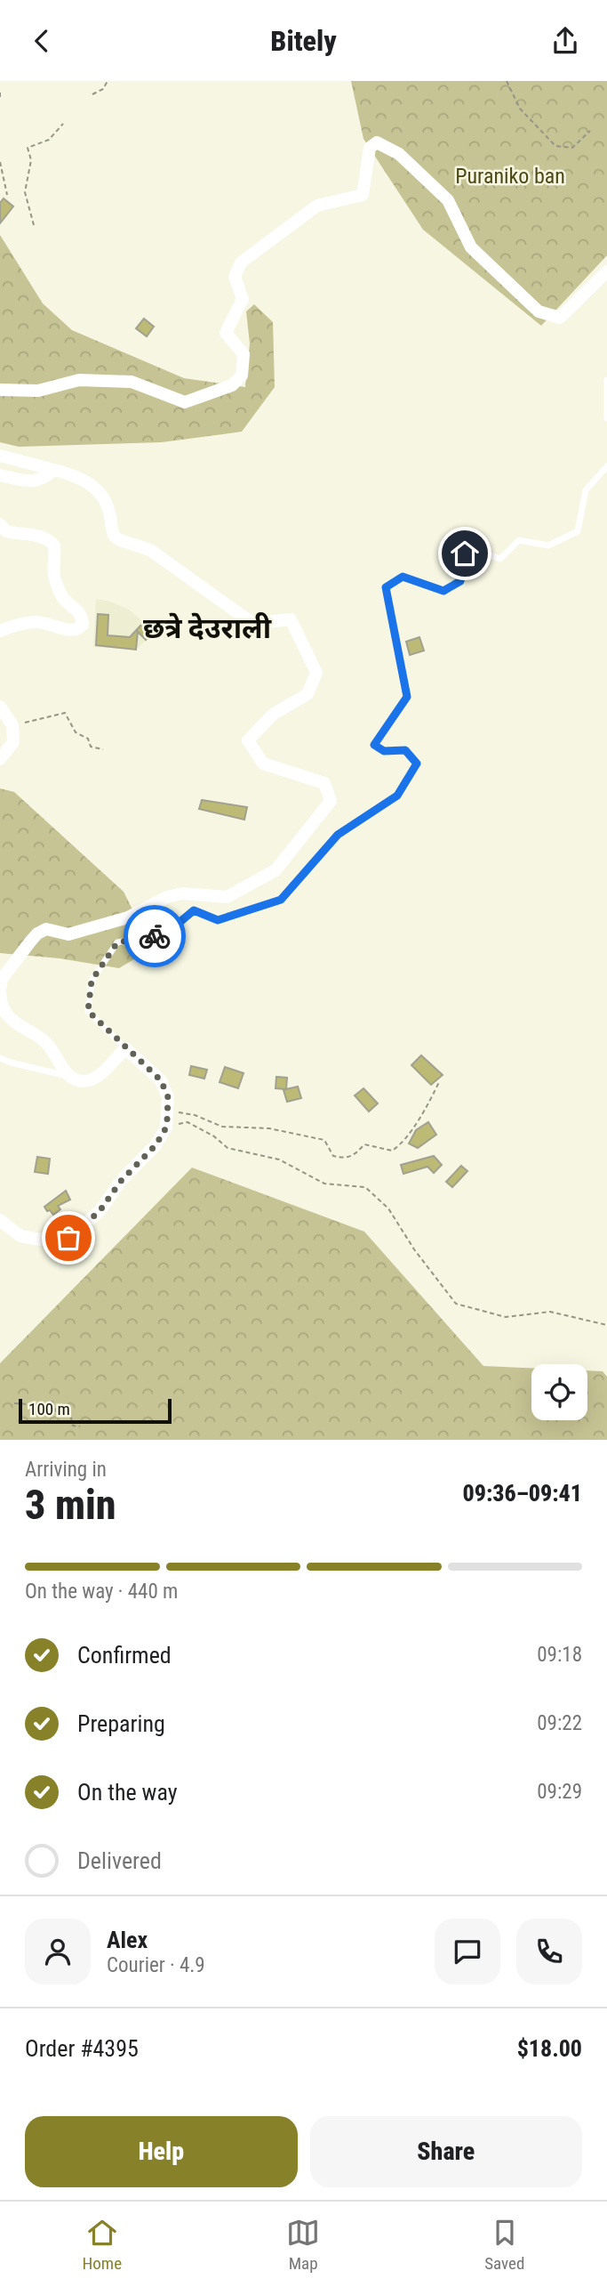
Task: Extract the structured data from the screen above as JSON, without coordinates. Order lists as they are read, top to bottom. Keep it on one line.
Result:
{"districts":["छत्रे देउराली"],"parks":["Puraniko ban"],"scale_bar":"100 m","page":{"header":"Bitely","scale":"100 m","heading":["3 min","Arriving in","09:36–09:41"],"panel":["Alex","Courier · 4.9","Order #4395","$18.00"],"bar":"On the way · 440 m","list":[["Confirmed","09:18"],["Preparing","09:22"],["On the way","09:29"],"Delivered"],"buttons":["Help","Share"],"tabs":["Home","Map","Saved"]}}
